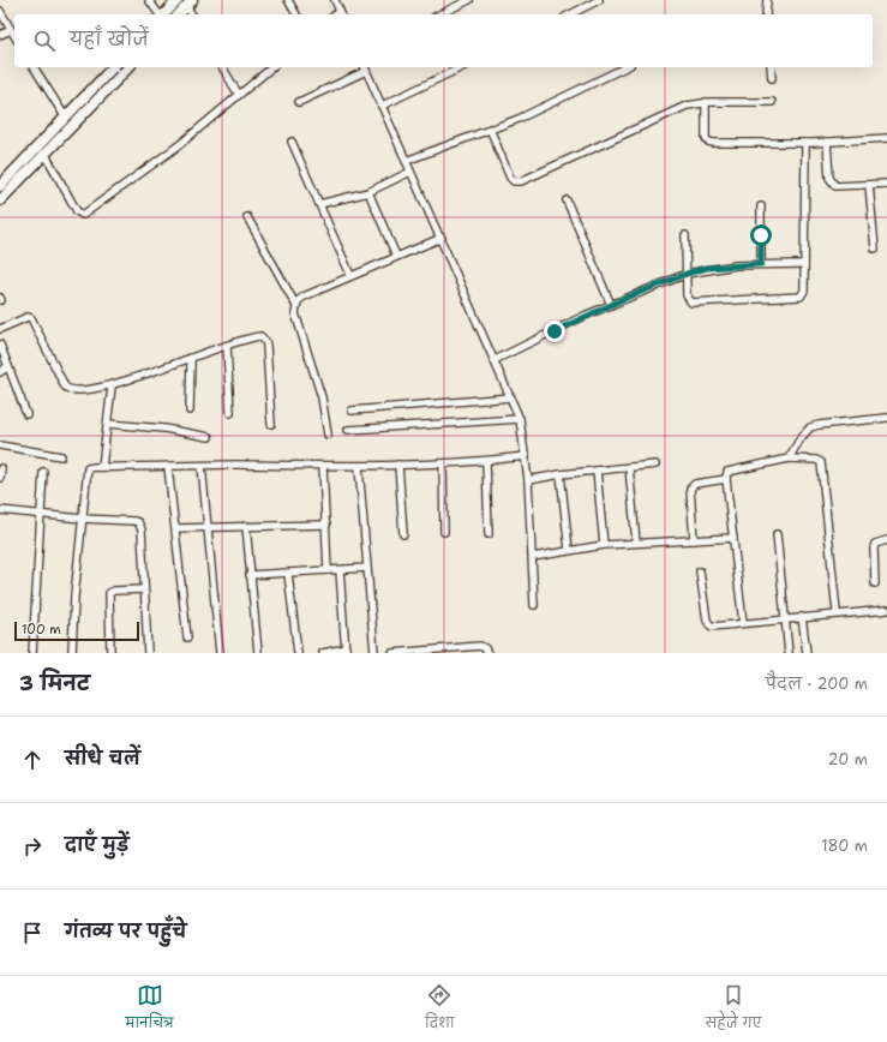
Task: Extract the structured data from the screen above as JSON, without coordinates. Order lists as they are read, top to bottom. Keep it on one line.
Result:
{"scale_bar":"100 m","page":{"search":"यहाँ खोजें","scale":"100 m","heading":["3 मिनट","पैदल · 200 m"],"list":[["सीधे चलें","20 m"],["दाएँ मुड़ें","180 m"],"गंतव्य पर पहुँचे"],"nav":["मानचित्र","दिशा","सहेजे गए"]}}
